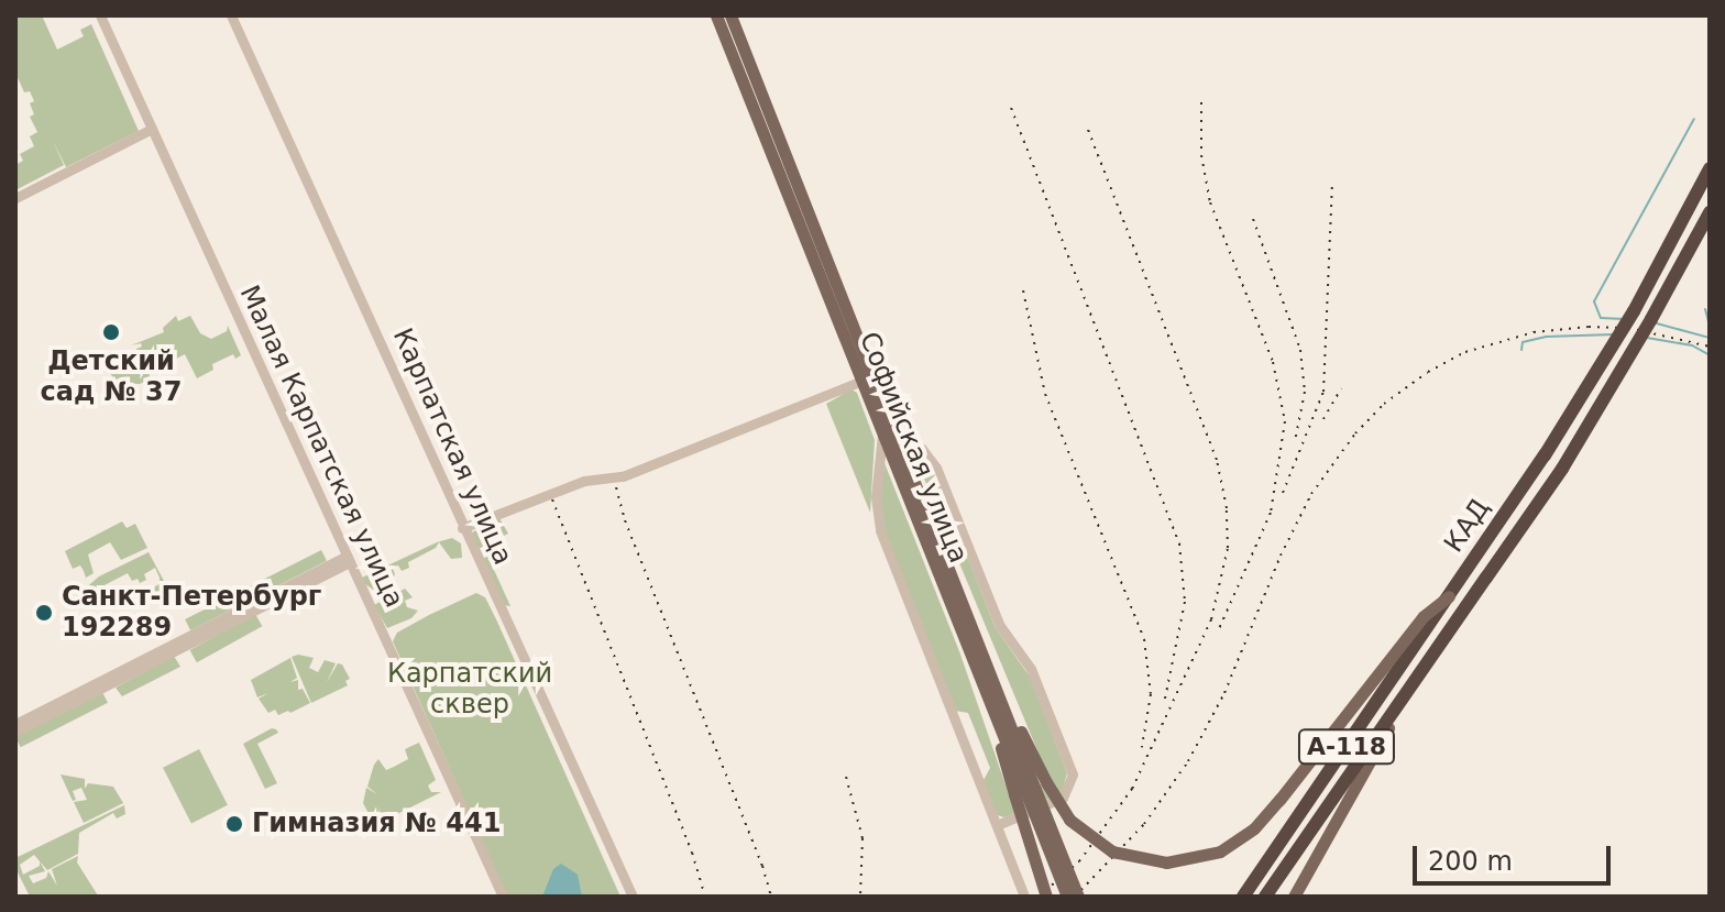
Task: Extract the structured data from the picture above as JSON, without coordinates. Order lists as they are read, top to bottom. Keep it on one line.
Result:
{"streets":{"highway":["КАД","А-118"],"main road":["Софийская улица"],"street":["Малая Карпатская улица","Карпатская улица"]},"parks":["Карпатский сквер"],"places":["Детский сад № 37","Санкт-Петербург 192289","Гимназия № 441"],"scale_bar":"200 m"}
